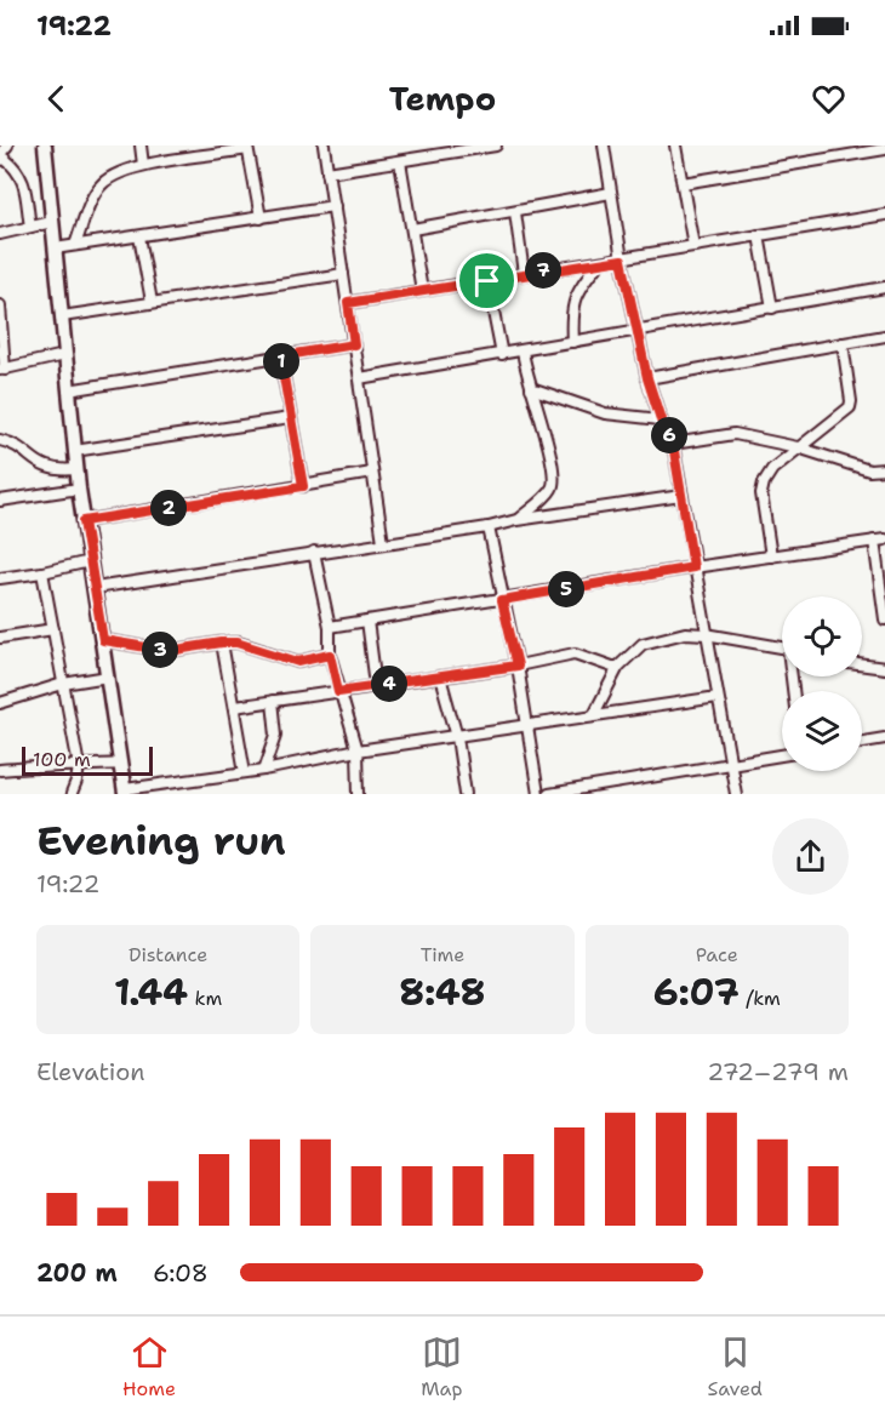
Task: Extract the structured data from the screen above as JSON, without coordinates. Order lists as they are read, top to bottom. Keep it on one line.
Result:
{"scale_bar":"100 m","page":{"status":"19:22","header":"Tempo","pins":["7","1","6","2","5","3","4"],"scale":"100 m","heading":["Evening run","19:22"],"stats":[["Distance","1.44 km"],["Time","8:48"],["Pace","6:07 /km"]],"chart":["Elevation","272–279 m"],"list":[{"name":"200 m","note":"6:08"}],"tabs":["Home","Map","Saved"]}}
